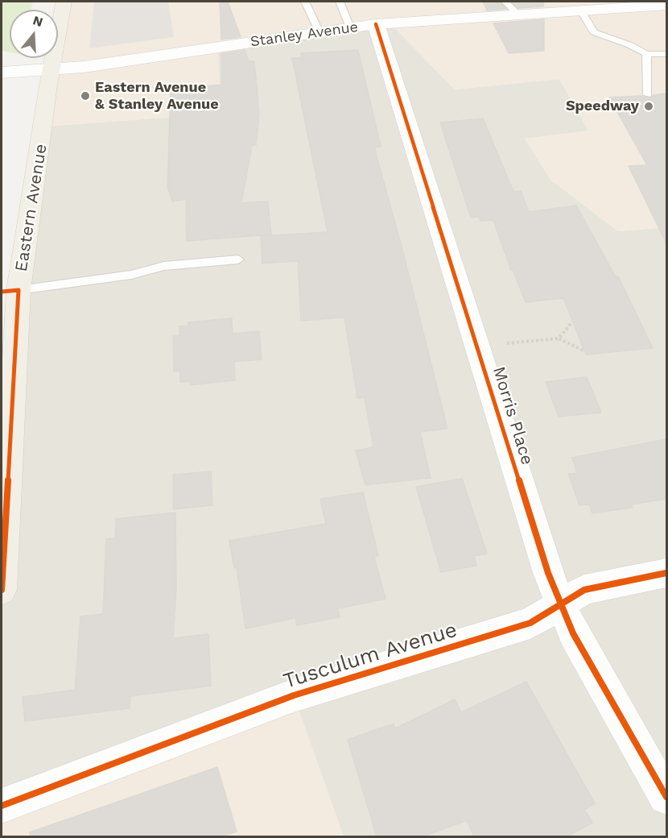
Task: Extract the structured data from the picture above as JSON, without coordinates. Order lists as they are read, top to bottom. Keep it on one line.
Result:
{"streets":{"main road":["Eastern Avenue"],"street":["Stanley Avenue","Morris Place","Tusculum Avenue"]},"crossings":[["Stanley Avenue","Eastern Avenue"],["Stanley Avenue","Morris Place"],["Morris Place","Tusculum Avenue"]],"places":["Eastern Avenue & Stanley Avenue","Speedway"],"north":"top"}
